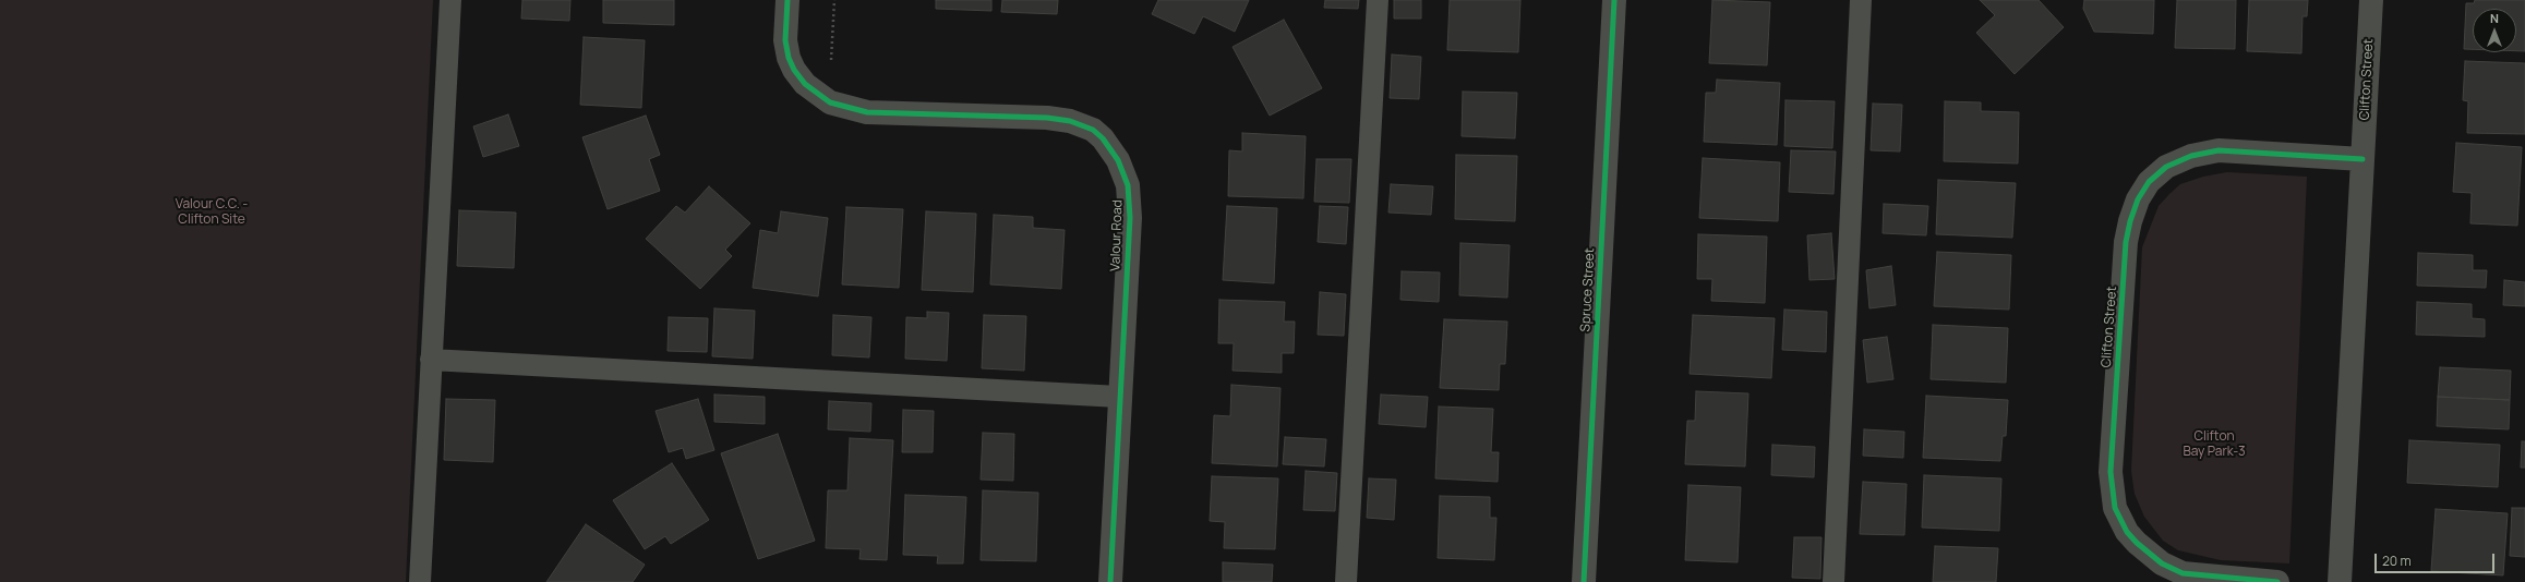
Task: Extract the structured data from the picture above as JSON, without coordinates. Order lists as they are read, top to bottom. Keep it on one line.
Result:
{"streets":{"street":["Clifton Street","Valour Road","Spruce Street"]},"parks":["Valour C.C. - Clifton Site","Clifton Bay Park-3"],"scale_bar":"20 m","north":"top"}
